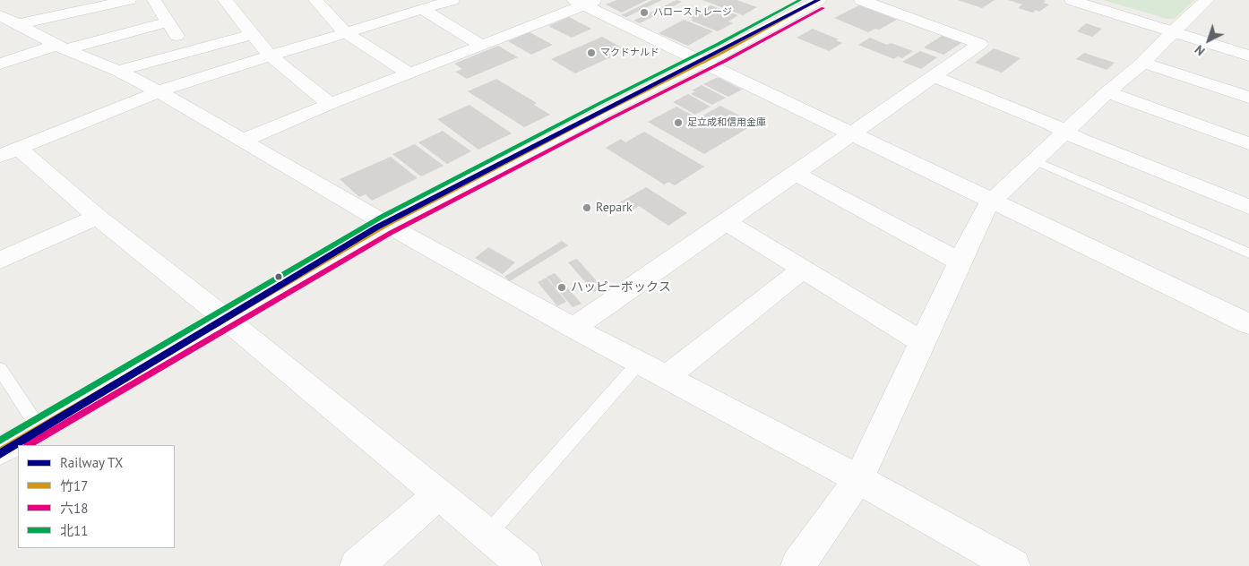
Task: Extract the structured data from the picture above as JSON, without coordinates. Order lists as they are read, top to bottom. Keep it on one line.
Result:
{"places":["ハローストレージ","マクドナルド","足立成和信用金庫","Repark","ハッピーボックス"],"lines":["rail line TX","transit line 竹17","transit line 北11","transit line 六18"],"legend":["Railway TX","竹17","六18","北11"],"north":"bottom left"}
